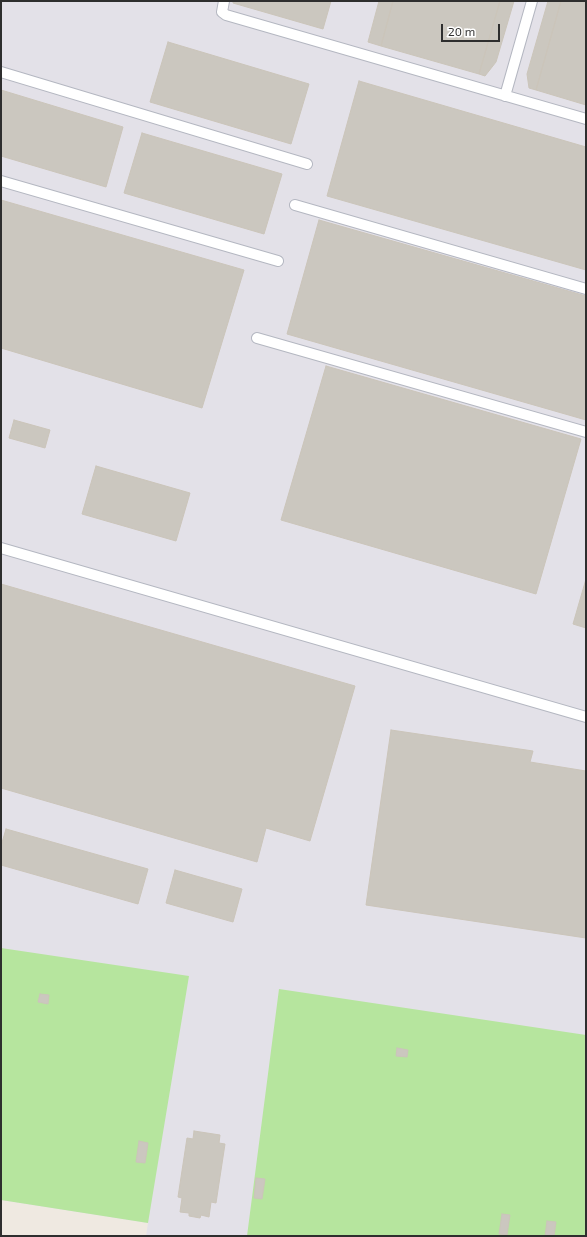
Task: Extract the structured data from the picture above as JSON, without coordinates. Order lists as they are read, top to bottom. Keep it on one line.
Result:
{"scale_bar":"20 m"}
